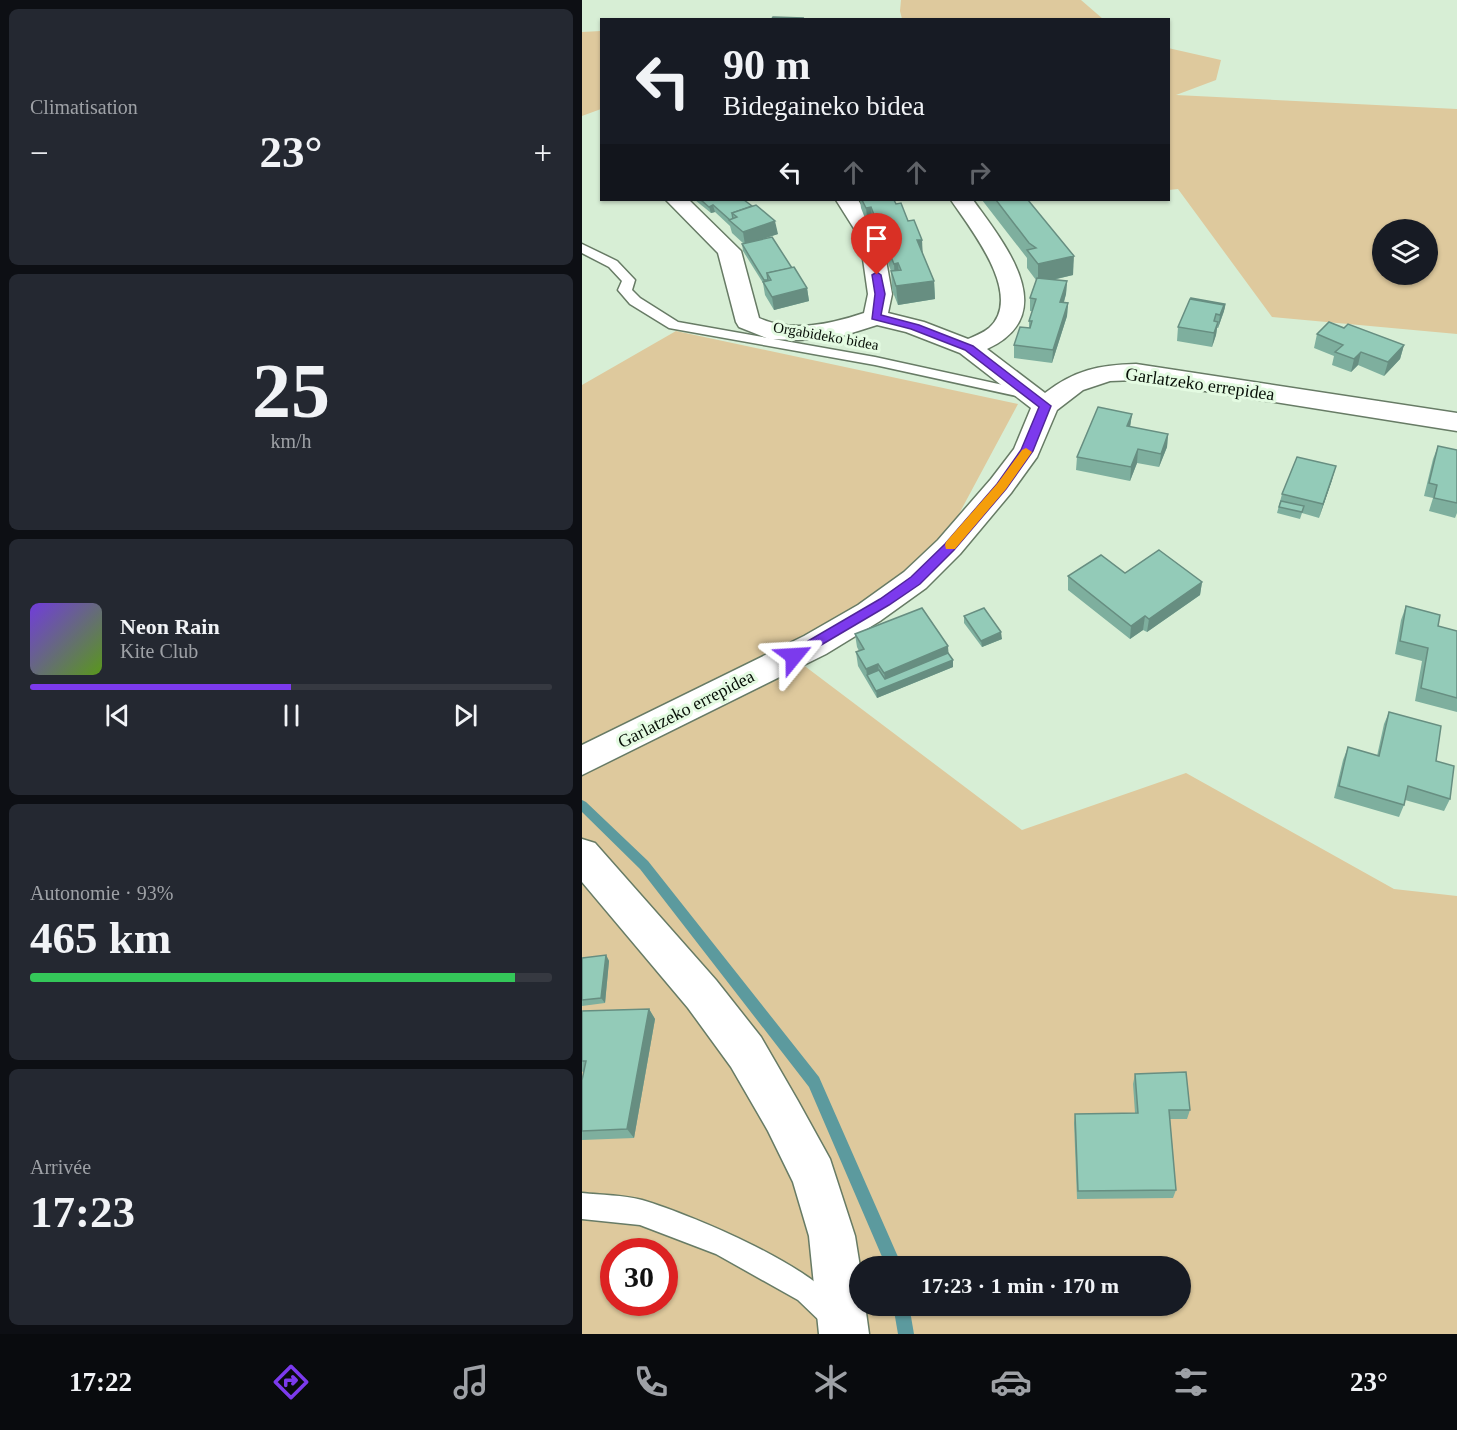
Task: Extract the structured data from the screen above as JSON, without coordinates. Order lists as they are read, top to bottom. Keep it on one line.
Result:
{"streets":{"street":["Garlatzeko errepidea"],"lane":["Orgabideko bidea"]},"crossings":[["Orgabideko bidea","Garlatzeko errepidea"]],"page":{"tile":["Climatisation",["25","km/h"],["Autonomie · 93%","465 km"],["Arrivée","17:23"]],"turn":["90 m","Bidegaineko bidea"],"heat":["−","23°","+"],"song":["Neon Rain","Kite Club"],"limit":"30","trip":"17:23 · 1 min · 170 m","tabs":["17:22","23°"]}}
